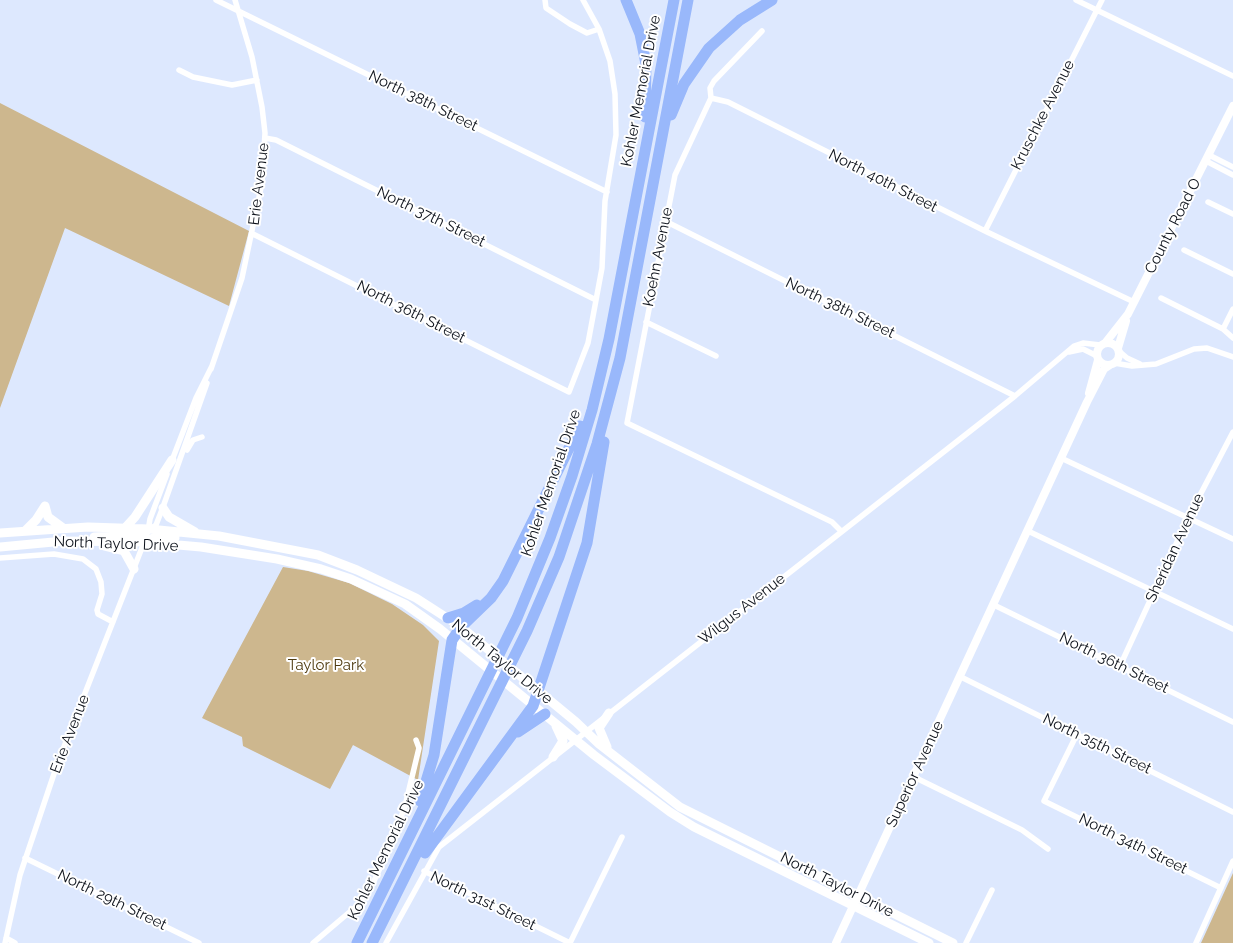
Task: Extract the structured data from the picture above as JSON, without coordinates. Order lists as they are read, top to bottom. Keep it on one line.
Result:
{"streets":{"highway":["Kohler Memorial Drive"],"main road":["North Taylor Drive"],"street":["North 38th Street","Kruschke Avenue","North 40th Street","Erie Avenue","North 37th Street","County Road O","Koehn Avenue","North 36th Street","Sheridan Avenue","Wilgus Avenue","North 35th Street","Superior Avenue","North 34th Street","North 29th Street","North 31st Street"]},"crossings":[["North 38th Street","Erie Avenue"],["North 38th Street","Koehn Avenue"],["North 38th Street","Wilgus Avenue"],["Kruschke Avenue","North 40th Street"],["North 40th Street","County Road O"],["North 40th Street","Koehn Avenue"],["Erie Avenue","North 37th Street"],["Erie Avenue","North 36th Street"],["Erie Avenue","North Taylor Drive"],["Erie Avenue","North 29th Street"],["North 37th Street","North 36th Street"],["County Road O","Wilgus Avenue"],["Koehn Avenue","Wilgus Avenue"],["North 36th Street","Sheridan Avenue"],["North 36th Street","Superior Avenue"],["North Taylor Drive","Wilgus Avenue"],["North Taylor Drive","Superior Avenue"],["Wilgus Avenue","North 31st Street"],["North 35th Street","Superior Avenue"],["North 35th Street","North 34th Street"]],"parks":["Taylor Park"]}
